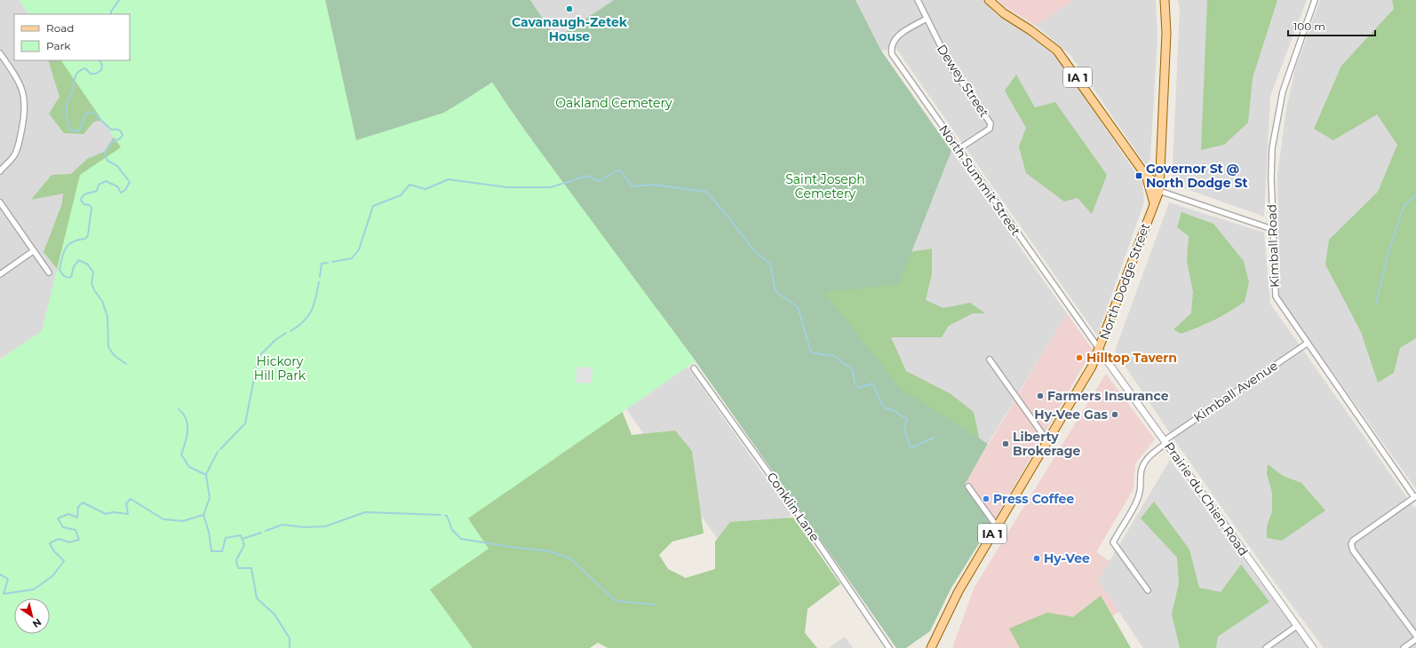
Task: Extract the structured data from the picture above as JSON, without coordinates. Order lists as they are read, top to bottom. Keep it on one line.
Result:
{"streets":{"main road":["IA 1","North Dodge Street"],"street":["Dewey Street","North Summit Street","Kimball Road","Kimball Avenue","Prairie du Chien Road","Conklin Lane"]},"crossings":[["IA 1","North Dodge Street"],["Dewey Street","North Summit Street"],["North Summit Street","North Dodge Street"],["North Summit Street","Prairie du Chien Road"],["Kimball Road","Kimball Avenue"],["North Dodge Street","Prairie du Chien Road"],["Kimball Avenue","Prairie du Chien Road"]],"parks":["Oakland Cemetery","Saint Joseph Cemetery","Hickory Hill Park"],"places":{"other":["Cavanaugh-Zetek House","Hilltop Tavern","Farmers Insurance","Hy-Vee Gas","Liberty Brokerage","Press Coffee","Hy-Vee"],"transit":["Governor St @ North Dodge St"]},"legend":["Road","Park"],"scale_bar":"100 m","north":"bottom right"}
